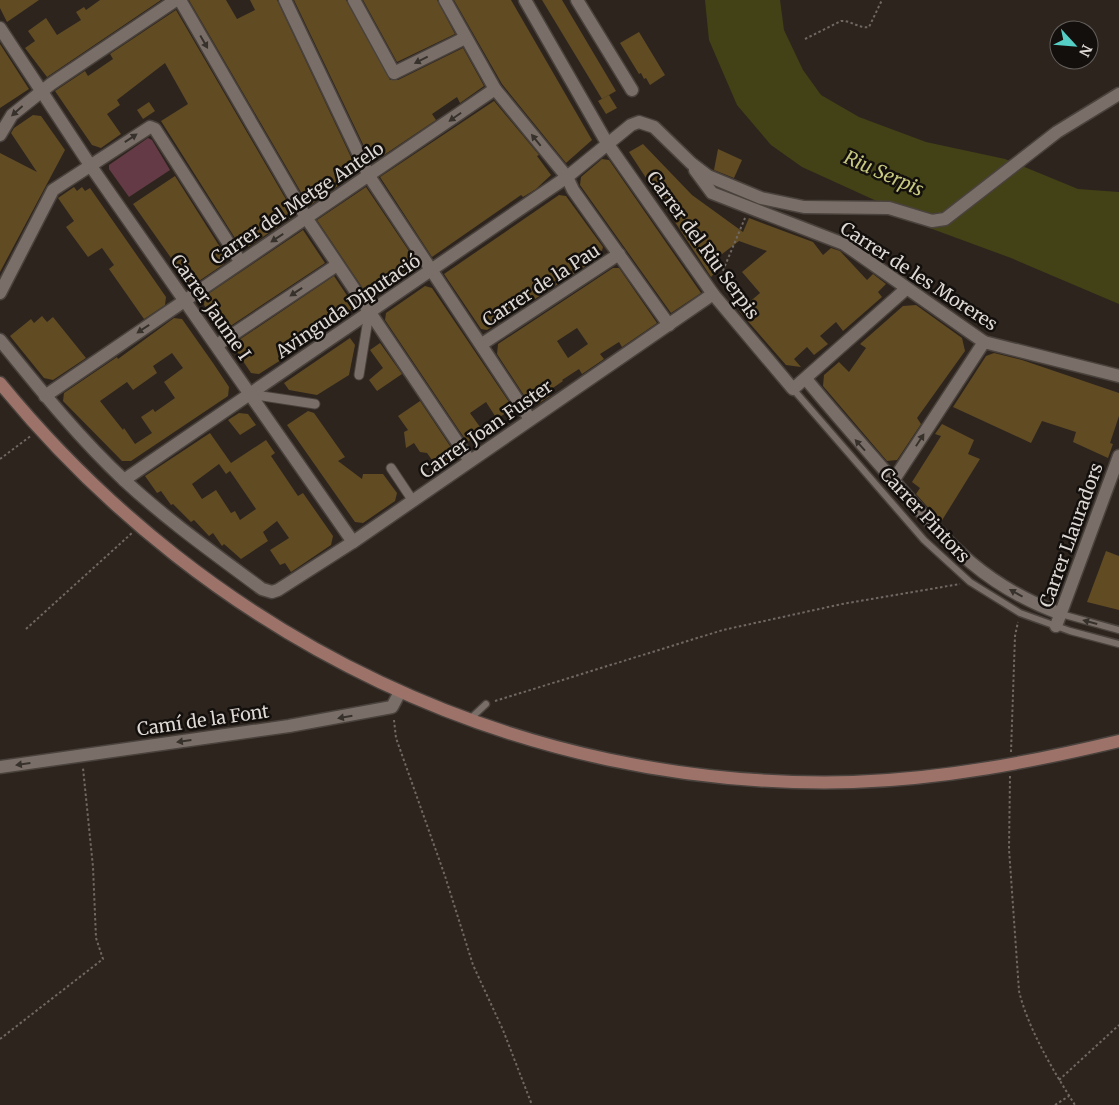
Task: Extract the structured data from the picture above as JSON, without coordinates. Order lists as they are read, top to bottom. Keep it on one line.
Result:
{"streets":{"street":["Carrer del Metge Antelo","Carrer del Riu Serpis","Carrer de les Moreres","Carrer de la Pau","Avinguda Diputació","Carrer Jaume I","Carrer Joan Fuster","Carrer Llauradors","Camí de la Font"],"lane":["Carrer Pintors"]},"crossings":[["Carrer del Metge Antelo","Carrer Jaume I"],["Carrer del Riu Serpis","Carrer Joan Fuster"],["Carrer del Riu Serpis","Carrer Pintors"],["Avinguda Diputació","Carrer Jaume I"],["Avinguda Diputació","Carrer Joan Fuster"],["Carrer Jaume I","Carrer Joan Fuster"],["Carrer Pintors","Carrer Llauradors"]],"one_way":["Carrer del Metge Antelo","Camí de la Font"],"water":["Riu Serpis"],"north":"bottom right"}
